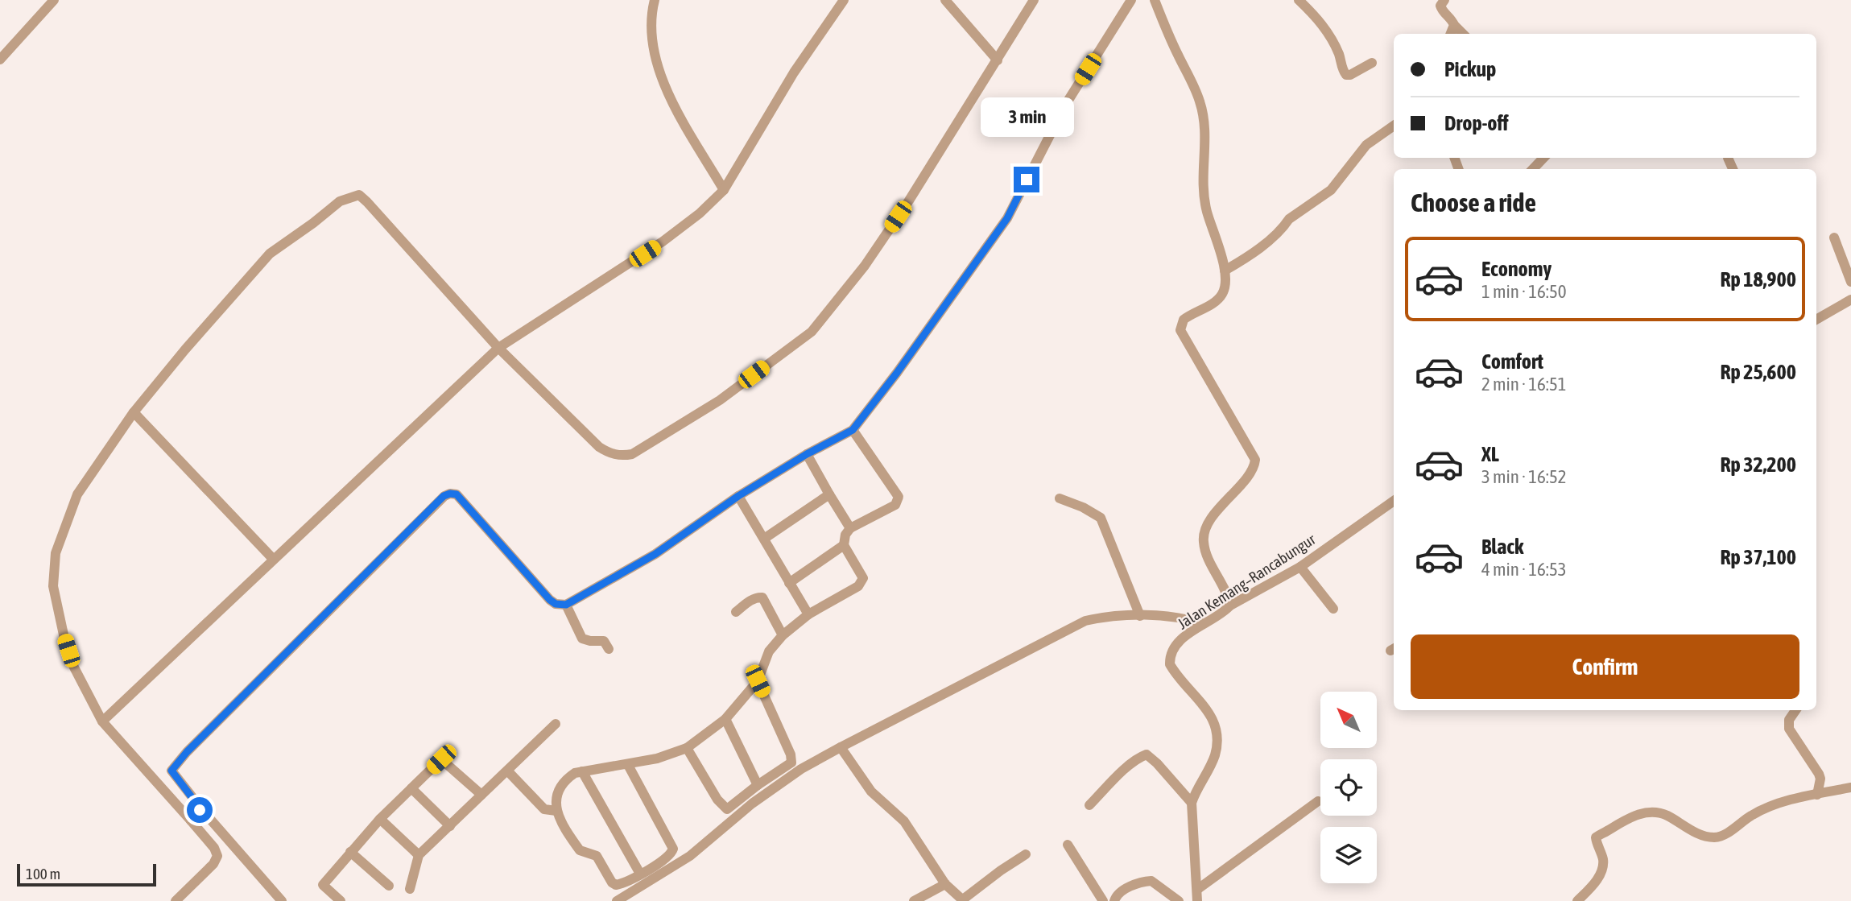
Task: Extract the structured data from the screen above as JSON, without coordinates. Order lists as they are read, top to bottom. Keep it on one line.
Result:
{"streets":{"street":["Jalan Kemang–Rancabungur"]},"scale_bar":"100 m","north":"top left","page":{"banner":["Pickup","Drop-off"],"bubble":"3 min","heading":"Choose a ride","list":[{"name":"Economy","note":"1 min · 16:50","value":"Rp 18,900"},{"name":"Comfort","note":"2 min · 16:51","value":"Rp 25,600"},{"name":"XL","note":"3 min · 16:52","value":"Rp 32,200"},{"name":"Black","note":"4 min · 16:53","value":"Rp 37,100"}],"buttons":"Confirm","scale":"100 m"}}
